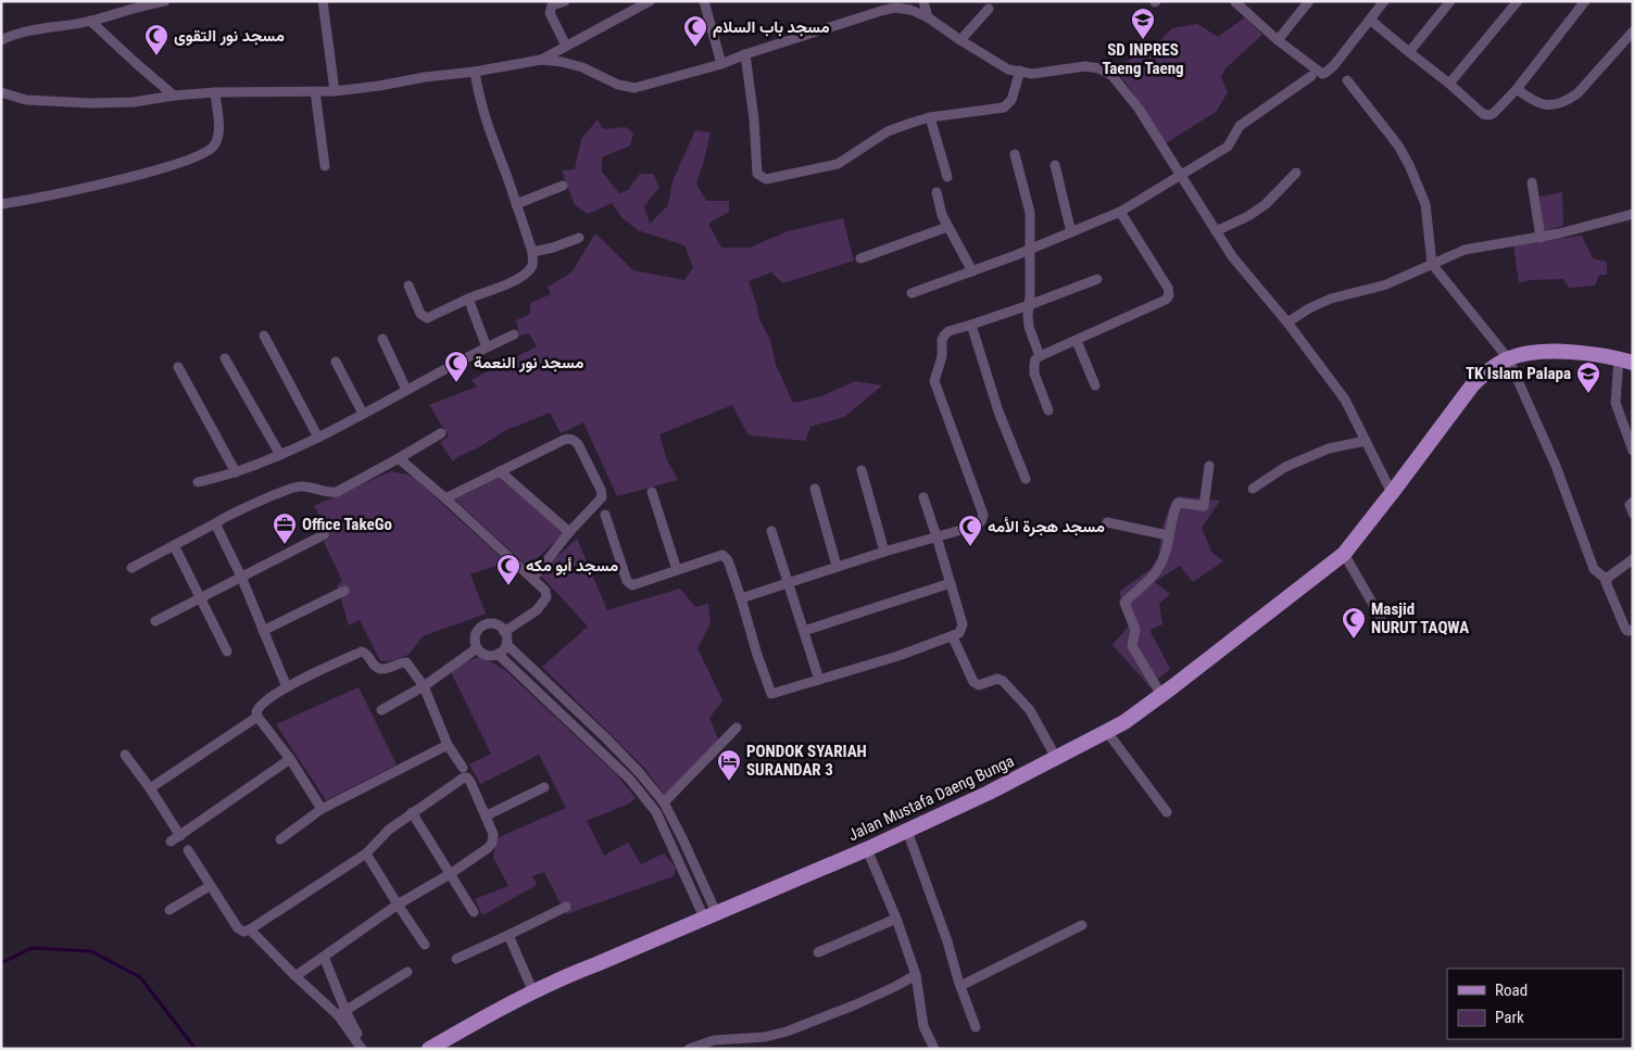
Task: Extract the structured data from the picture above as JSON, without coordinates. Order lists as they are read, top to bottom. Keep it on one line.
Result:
{"streets":{"main road":["Jalan Mustafa Daeng Bunga"]},"places":{"school or university":["SD INPRES Taeng Taeng","TK Islam Palapa"],"mosque":["مسجد باب السلام","مسجد نور التقوى","مسجد نور النعمة","مسجد هجرة الأمه","مسجد أبو مكه","Masjid NURUT TAQWA"],"office":["Office TakeGo"],"hotel":["PONDOK SYARIAH SURANDAR 3"]},"legend":["Road","Park"]}
